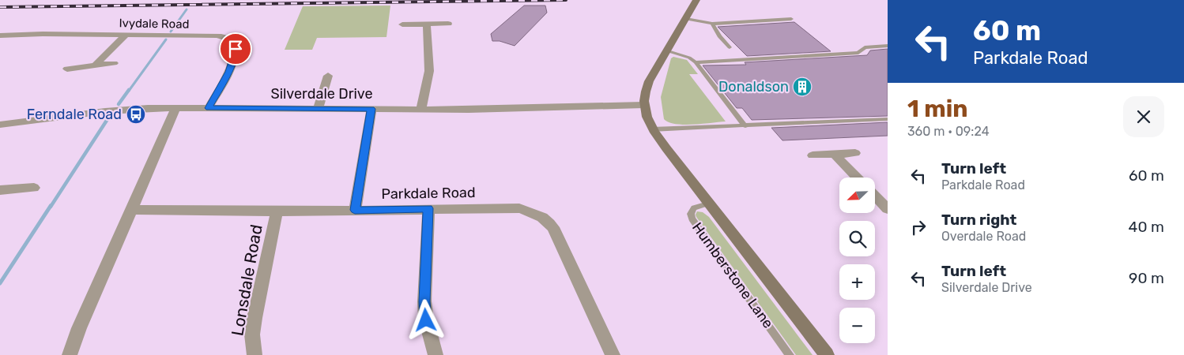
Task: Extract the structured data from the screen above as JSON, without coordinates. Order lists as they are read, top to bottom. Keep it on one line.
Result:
{"streets":{"street":["Ivydale Road","Silverdale Drive","Parkdale Road","Humberstone Lane","Lonsdale Road"]},"crossings":[["Ivydale Road","Silverdale Drive"],["Silverdale Drive","Humberstone Lane"],["Parkdale Road","Lonsdale Road"]],"places":{"building":["Donaldson"],"bus stop":["Ferndale Road"]},"north":"bottom left","page":{"turn":["60 m","Parkdale Road"],"heading":["1 min","360 m · 09:24"],"list":[{"name":"Turn left","note":"Parkdale Road","value":"60 m"},{"name":"Turn right","note":"Overdale Road","value":"40 m"},{"name":"Turn left","note":"Silverdale Drive","value":"90 m"}],"map_buttons":["+","−"]}}
